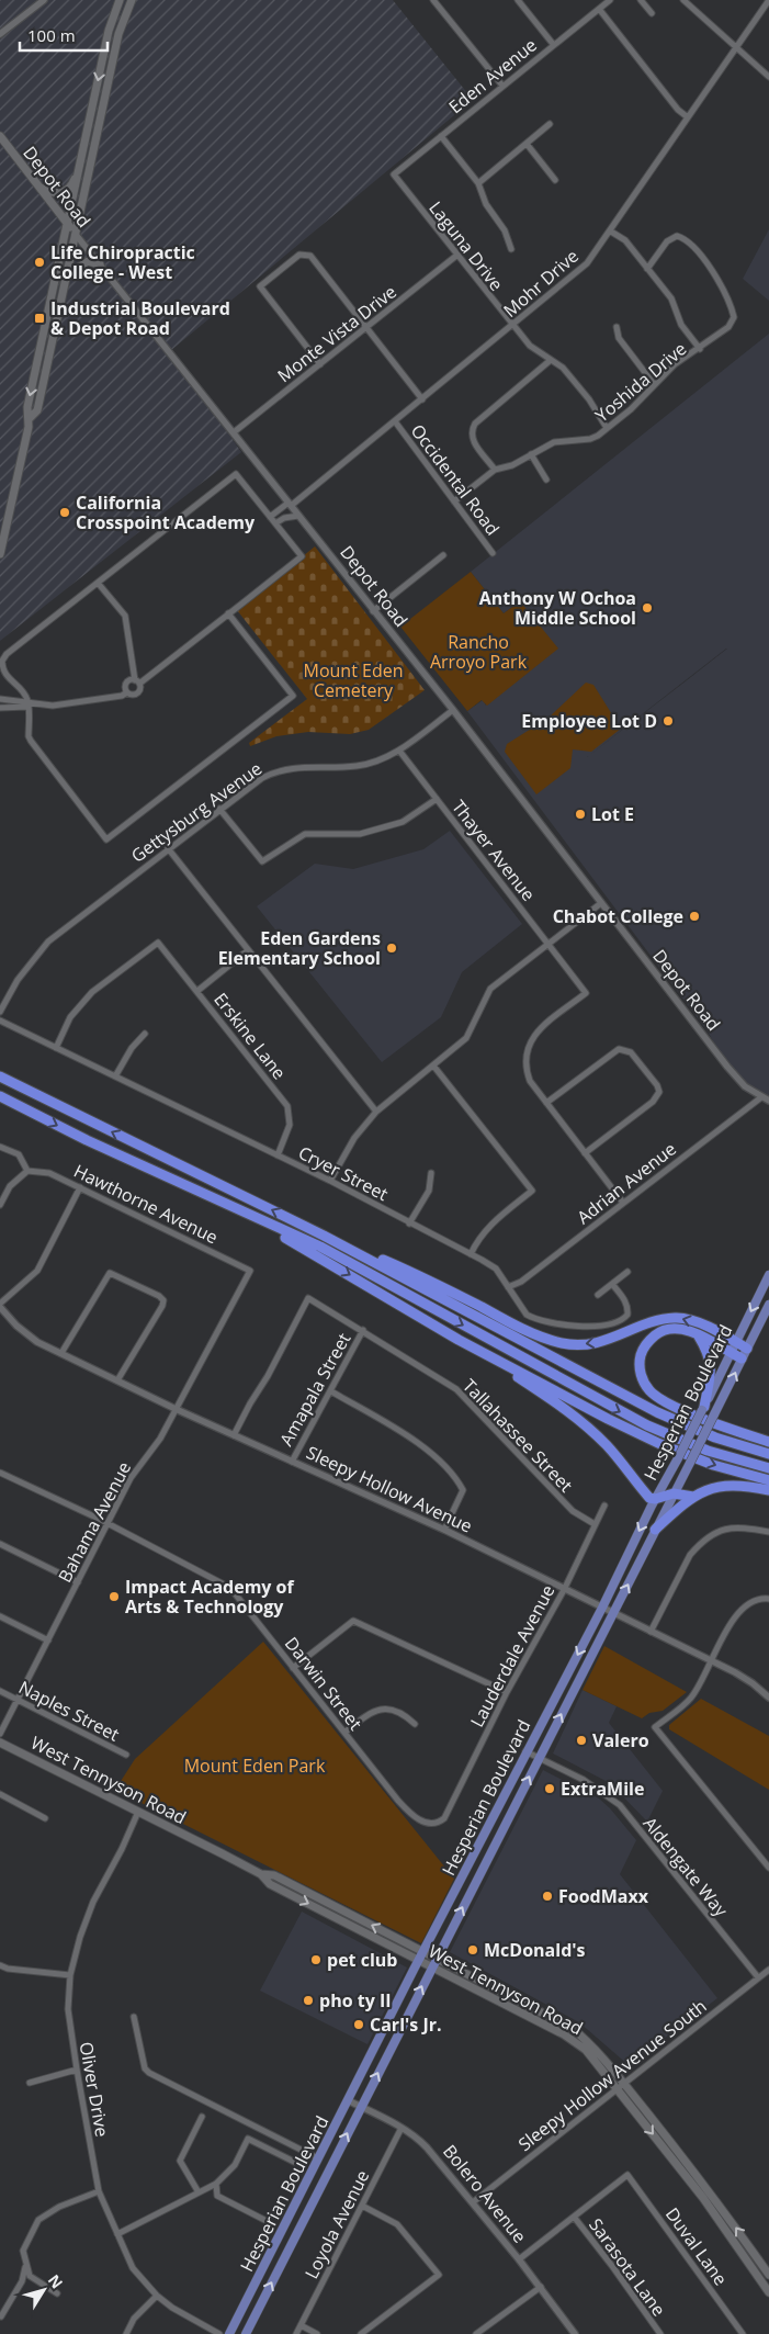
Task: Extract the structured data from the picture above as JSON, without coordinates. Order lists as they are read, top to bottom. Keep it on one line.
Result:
{"streets":{"main road":["Depot Road","Hesperian Boulevard","West Tennyson Road"],"street":["Eden Avenue","Laguna Drive","Mohr Drive","Monte Vista Drive","Yoshida Drive","Occidental Road","Gettysburg Avenue","Thayer Avenue","Erskine Lane","Cryer Street","Adrian Avenue","Hawthorne Avenue","Amapala Street","Tallahassee Street","Sleepy Hollow Avenue","Bahama Avenue","Lauderdale Avenue","Darwin Street","Naples Street","Aldengate Way","Sleepy Hollow Avenue South","Oliver Drive","Bolero Avenue","Loyola Avenue","Duval Lane","Sarasota Lane"]},"crossings":[["Eden Avenue","Laguna Drive"],["Depot Road","Mohr Drive"],["Depot Road","Monte Vista Drive"],["Depot Road","Gettysburg Avenue"],["Depot Road","Adrian Avenue"],["Laguna Drive","Mohr Drive"],["Laguna Drive","Monte Vista Drive"],["Laguna Drive","Yoshida Drive"],["Mohr Drive","Occidental Road"],["Monte Vista Drive","Occidental Road"],["Yoshida Drive","Occidental Road"],["Gettysburg Avenue","Thayer Avenue"],["Erskine Lane","Cryer Street"],["Cryer Street","Adrian Avenue"],["Hawthorne Avenue","Bahama Avenue"],["Amapala Street","Tallahassee Street"],["Amapala Street","Sleepy Hollow Avenue"],["Hesperian Boulevard","Sleepy Hollow Avenue"],["Hesperian Boulevard","West Tennyson Road"],["Hesperian Boulevard","Aldengate Way"],["Hesperian Boulevard","Bolero Avenue"],["Tallahassee Street","Sleepy Hollow Avenue"],["Tallahassee Street","Lauderdale Avenue"],["Sleepy Hollow Avenue","Bahama Avenue"],["Sleepy Hollow Avenue","Lauderdale Avenue"],["Bahama Avenue","Darwin Street"],["Bahama Avenue","Naples Street"],["Lauderdale Avenue","Darwin Street"],["West Tennyson Road","Sleepy Hollow Avenue South"],["West Tennyson Road","Oliver Drive"],["Aldengate Way","Sleepy Hollow Avenue South"],["Sleepy Hollow Avenue South","Bolero Avenue"],["Bolero Avenue","Loyola Avenue"],["Duval Lane","Sarasota Lane"]],"parks":["Rancho Arroyo Park","Mount Eden Cemetery","Mount Eden Park"],"places":{"other":["Life Chiropractic College - West","California Crosspoint Academy","Anthony W Ochoa Middle School","Employee Lot D","Lot E","Chabot College","Eden Gardens Elementary School","Impact Academy of Arts & Technology","Valero","ExtraMile","FoodMaxx","McDonald's","pet club","pho ty II","Carl's Jr."],"transit":["Industrial Boulevard & Depot Road"]},"scale_bar":"100 m","north":"top right"}
